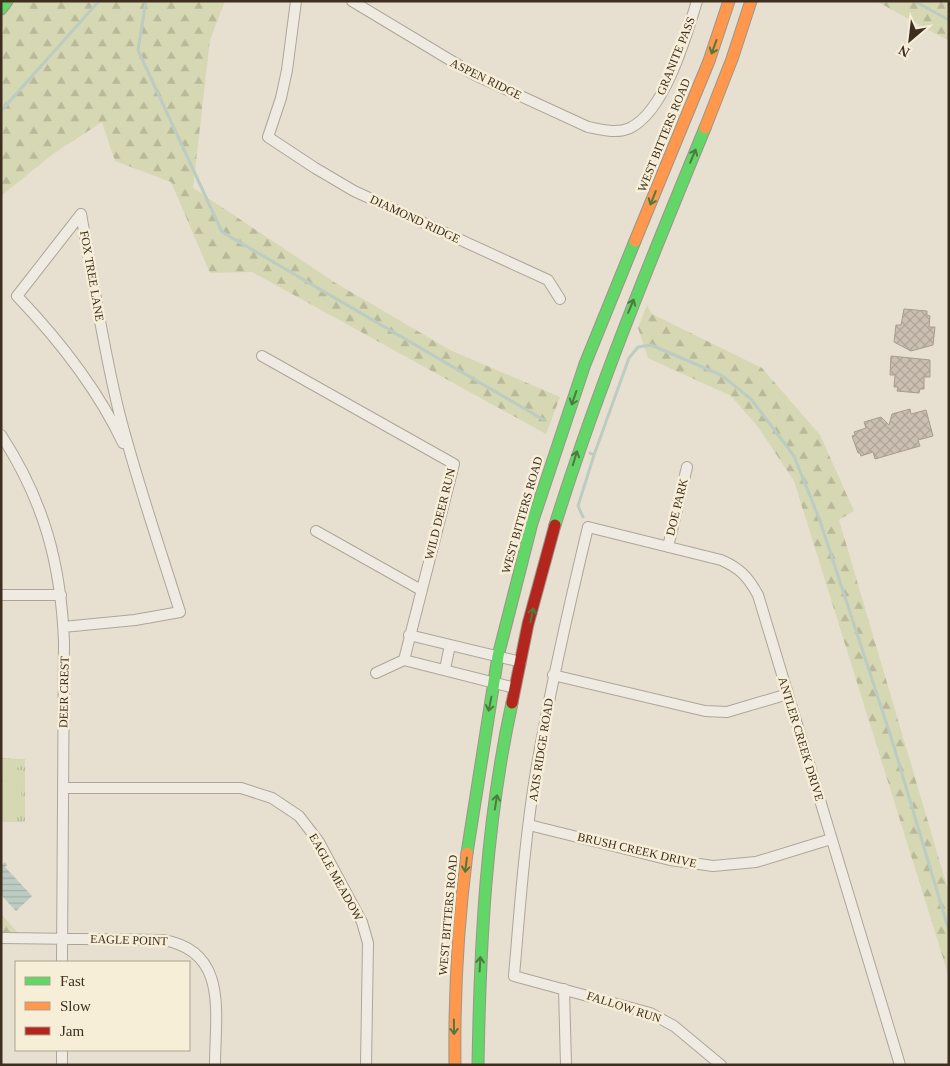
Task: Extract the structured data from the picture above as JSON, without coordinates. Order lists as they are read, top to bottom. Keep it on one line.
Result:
{"streets":{"main road":["WEST BITTERS ROAD"],"street":["GRANITE PASS","ASPEN RIDGE","DIAMOND RIDGE","FOX TREE LANE","DOE PARK","WILD DEER RUN","DEER CREST","ANTLER CREEK DRIVE","AXIS RIDGE ROAD","BRUSH CREEK DRIVE","EAGLE MEADOW","EAGLE POINT","FALLOW RUN"]},"crossings":[["GRANITE PASS","ASPEN RIDGE"],["FOX TREE LANE","DEER CREST"],["DOE PARK","ANTLER CREEK DRIVE"],["DEER CREST","EAGLE MEADOW"],["DEER CREST","EAGLE POINT"],["ANTLER CREEK DRIVE","AXIS RIDGE ROAD"],["ANTLER CREEK DRIVE","BRUSH CREEK DRIVE"],["AXIS RIDGE ROAD","BRUSH CREEK DRIVE"],["AXIS RIDGE ROAD","FALLOW RUN"]],"legend":["Fast","Slow","Jam"],"north":"bottom left"}
